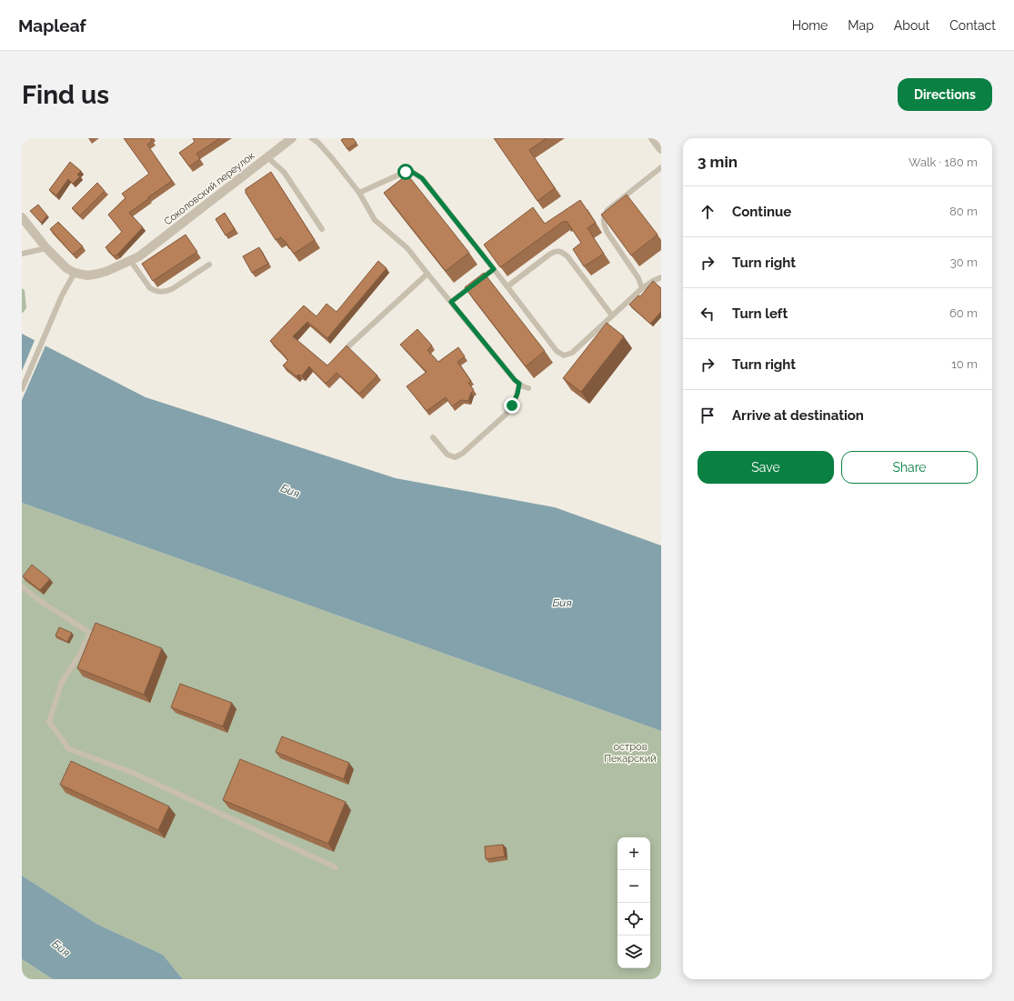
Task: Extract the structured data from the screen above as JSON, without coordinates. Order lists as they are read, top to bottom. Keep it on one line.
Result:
{"streets":{"street":["Соколовский переулок"]},"water":["Бия"],"parks":["остров Пекарский"],"page":{"header":"Mapleaf","nav":["Home","Map","About","Contact"],"buttons":["Directions",["Save","Share"]],"title":"Find us","heading":["3 min","Walk · 180 m"],"list":[["Continue","80 m"],["Turn right","30 m"],["Turn left","60 m"],["Turn right","10 m"],"Arrive at destination"],"map_buttons":["+","−"]}}
